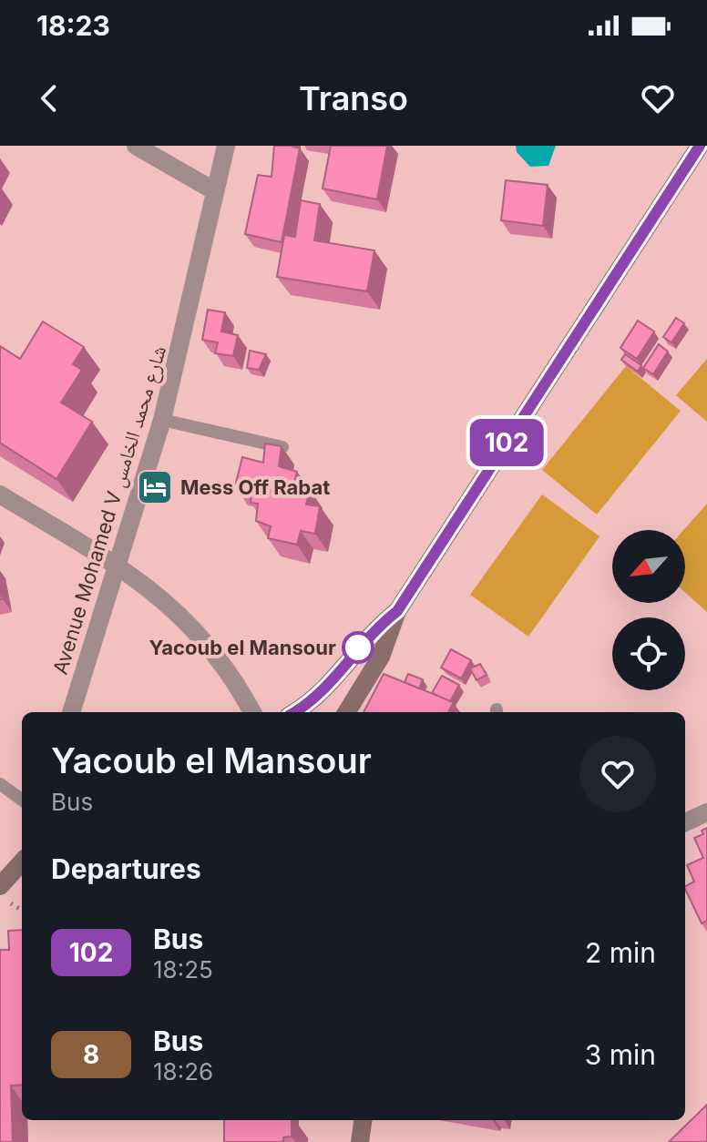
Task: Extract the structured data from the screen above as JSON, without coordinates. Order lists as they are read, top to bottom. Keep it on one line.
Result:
{"streets":{"street":["Avenue Mohamed V شارع محمد الخامس"]},"places":{"hotel":["Mess Off Rabat"],"other":["Yacoub el Mansour"]},"lines":["bus line 102"],"north":"bottom left","page":{"status":"18:23","header":"Transo","on_map":"102","heading":[["Yacoub el Mansour","Bus"],"Departures"],"list":[{"mark":"102","name":"Bus","note":"18:25","value":"2 min"},{"mark":"8","name":"Bus","note":"18:26","value":"3 min"}]}}
